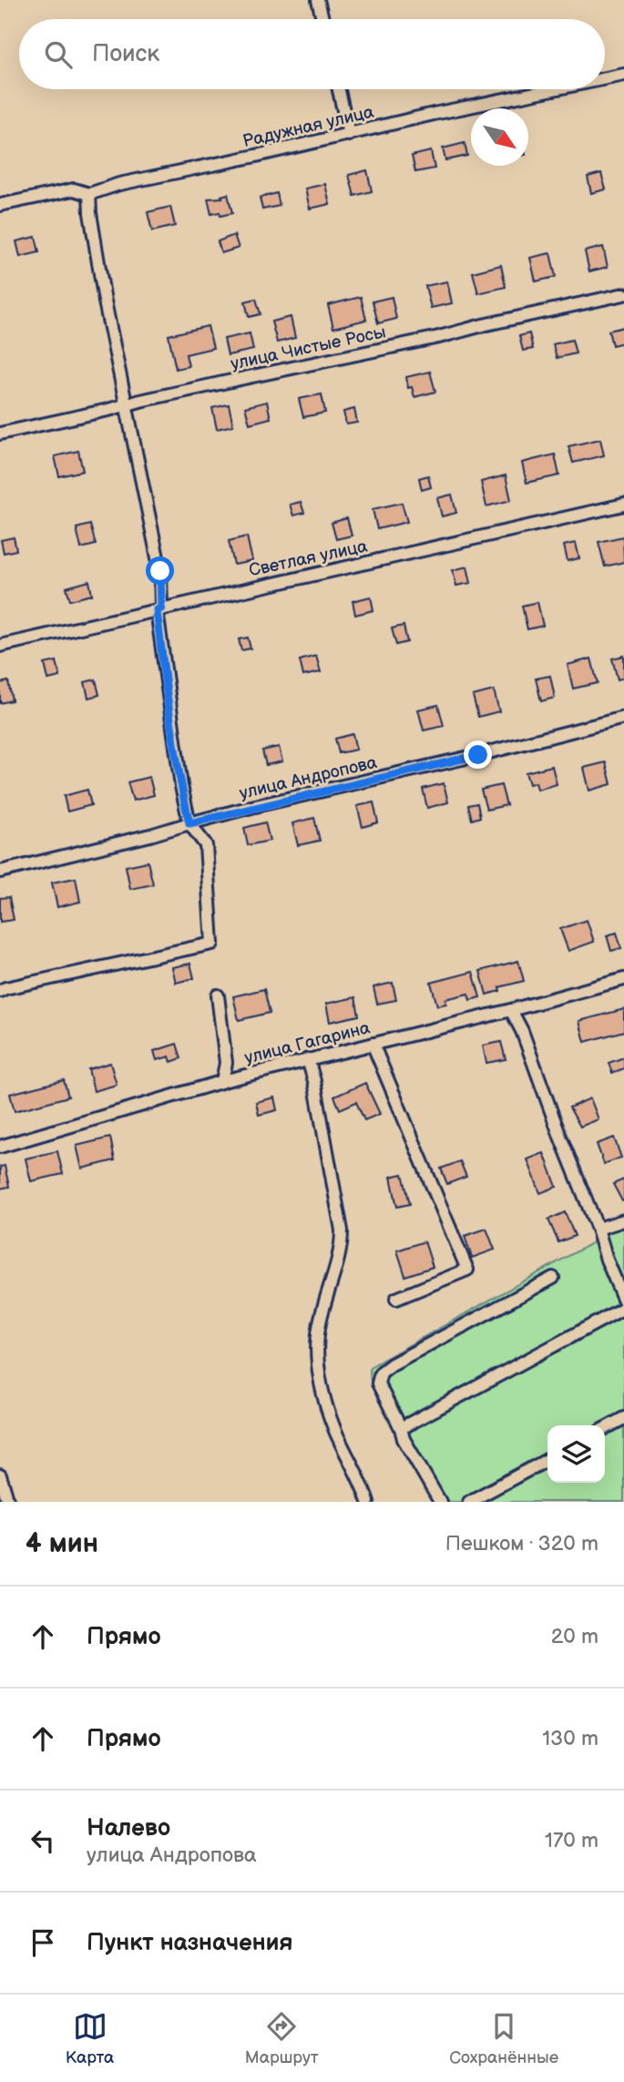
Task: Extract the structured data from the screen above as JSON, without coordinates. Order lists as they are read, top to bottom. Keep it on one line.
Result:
{"streets":{"street":["Радужная улица","улица Чистые Росы","Светлая улица","улица Андропова","улица Гагарина"]},"north":"bottom right","page":{"search":"Поиск","heading":["4 мин","Пешком · 320 m"],"list":[["Прямо","20 m"],["Прямо","130 m"],["Налево","улица Андропова","170 m"],"Пункт назначения"],"nav":["Карта","Маршрут","Сохранённые"]}}
